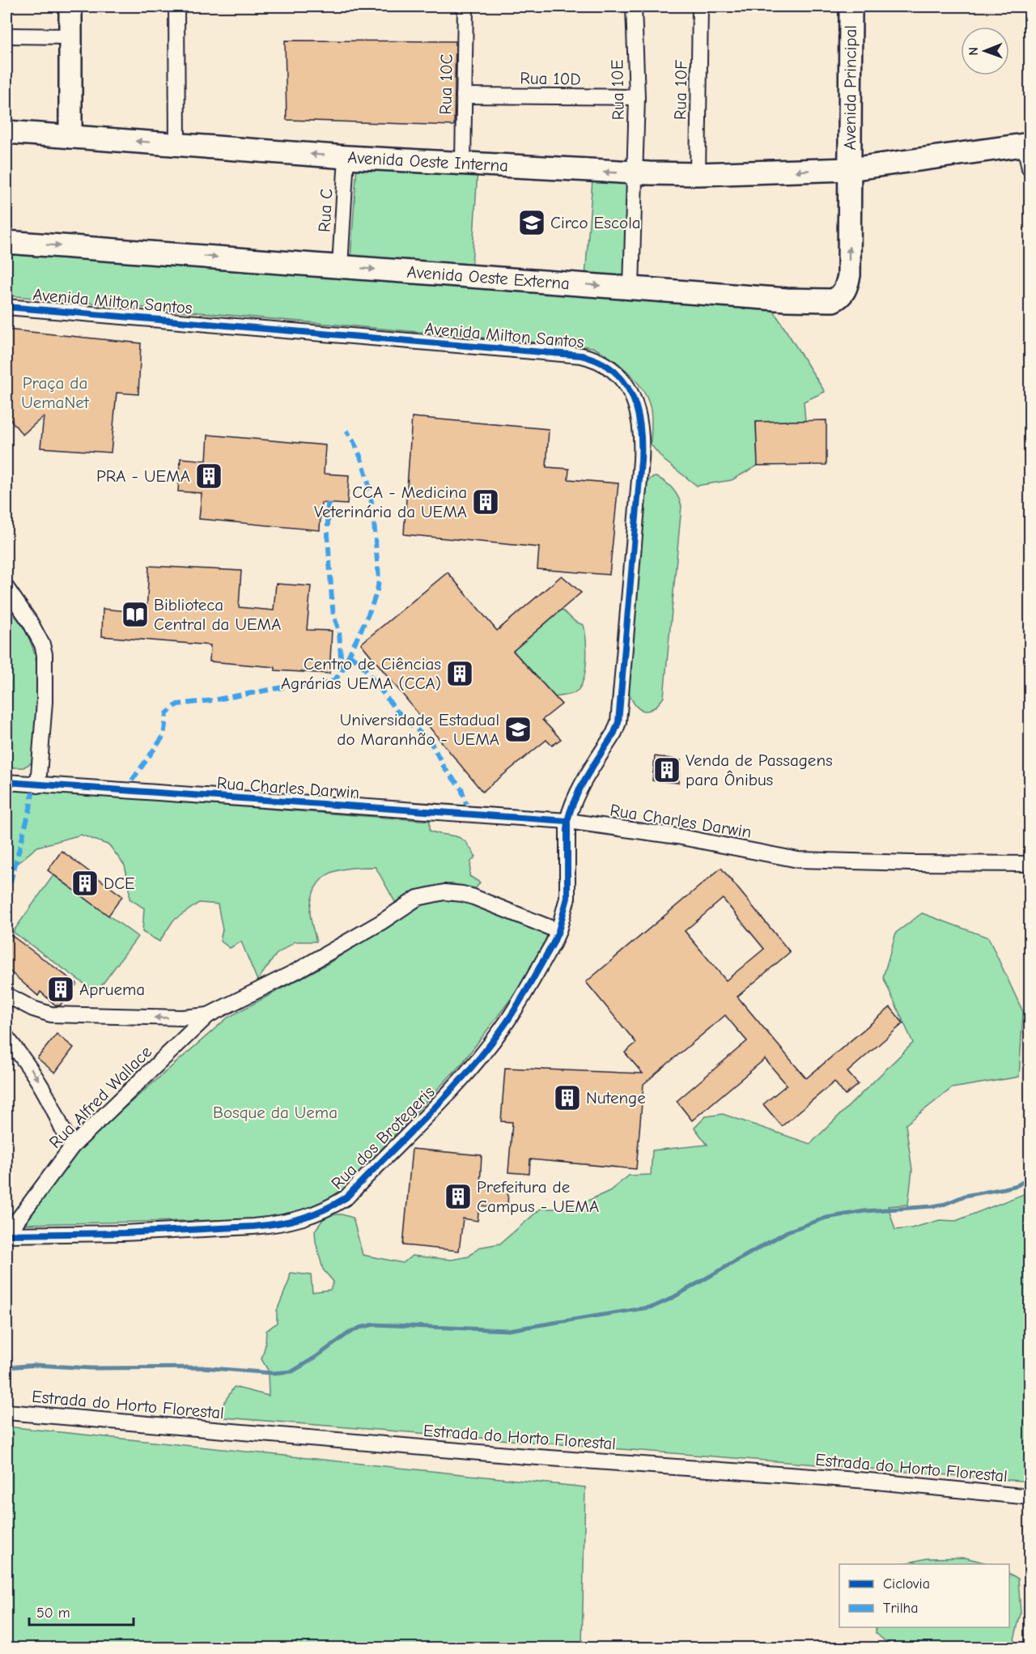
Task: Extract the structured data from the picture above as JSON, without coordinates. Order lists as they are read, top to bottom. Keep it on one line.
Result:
{"streets":{"street":["Rua 10D","Rua 10C","Avenida Principal","Rua 10E","Rua 10F","Avenida Oeste Interna","Rua C","Avenida Oeste Externa","Avenida Milton Santos","Rua Charles Darwin","Rua Alfred Wallace","Rua dos Brotegeris","Estrada do Horto Florestal"]},"crossings":[["Rua 10D","Rua 10C"],["Rua 10D","Rua 10E"],["Rua 10C","Avenida Oeste Interna"],["Avenida Principal","Avenida Oeste Interna"],["Avenida Principal","Avenida Oeste Externa"],["Rua 10E","Avenida Oeste Interna"],["Rua 10E","Avenida Oeste Externa"],["Rua 10F","Avenida Oeste Interna"],["Avenida Oeste Interna","Rua C"],["Avenida Oeste Interna","Avenida Oeste Externa"],["Rua C","Avenida Oeste Externa"],["Avenida Milton Santos","Rua Charles Darwin"],["Avenida Milton Santos","Rua dos Brotegeris"],["Rua Charles Darwin","Rua dos Brotegeris"],["Rua Alfred Wallace","Rua dos Brotegeris"]],"one_way":["Avenida Oeste Interna","Avenida Oeste Externa"],"parks":["Praça da UemaNet","Bosque da Uema"],"places":{"school or university":["Circo Escola","Universidade Estadual do Maranhão - UEMA"],"building":["PRA - UEMA","CCA - Medicina Veterinária da UEMA","Centro de Ciências Agrárias UEMA (CCA)","Venda de Passagens para Ônibus","DCE","Apruema","Nutenge","Prefeitura de Campus - UEMA"],"library":["Biblioteca Central da UEMA"]},"legend":["Ciclovia","Trilha"],"scale_bar":"50 m","north":"left"}
